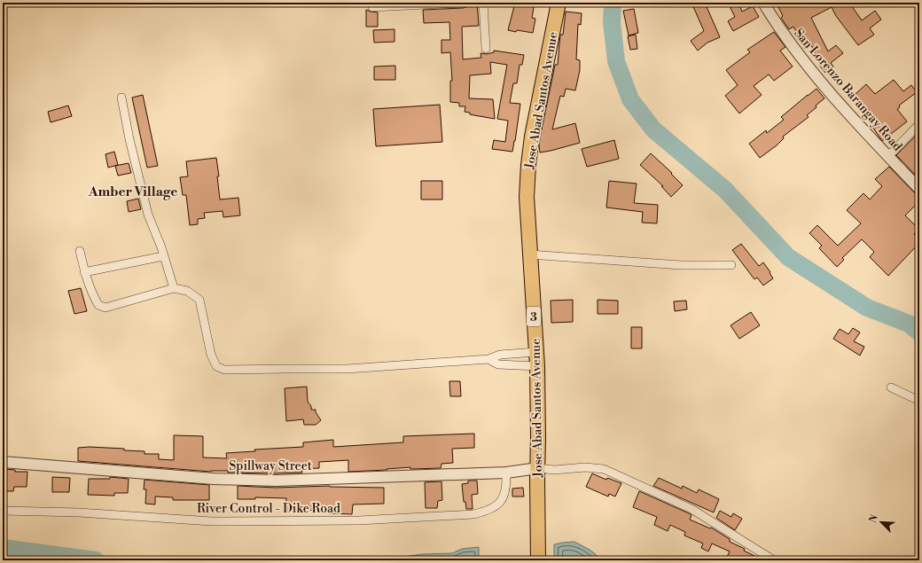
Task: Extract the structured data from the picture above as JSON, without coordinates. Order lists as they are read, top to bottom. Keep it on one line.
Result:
{"streets":{"highway":["Jose Abad Santos Avenue","3"],"street":["San Lorenzo Barangay Road","Spillway Street","River Control - Dike Road"]},"crossings":[["Jose Abad Santos Avenue","Spillway Street"],["Spillway Street","River Control - Dike Road"]],"districts":["Amber Village"],"north":"top left"}
